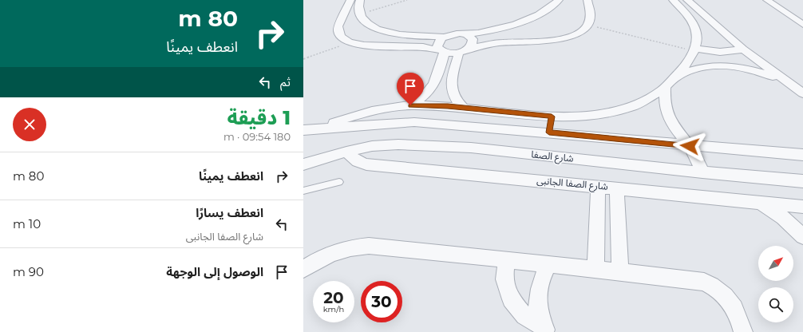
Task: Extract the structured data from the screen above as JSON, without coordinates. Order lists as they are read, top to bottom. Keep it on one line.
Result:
{"streets":{"street":["شارع الصفا","شارع الصفا الجانبى"]},"crossings":[["شارع الصفا","شارع الصفا الجانبى"]],"north":"top right","page":{"turn":["80 m","انعطف يمينًا"],"then":"ثم","heading":["1 دقيقة","180 m · 09:54"],"list":[{"name":"انعطف يمينًا","value":"80 m"},{"name":"انعطف يسارًا","note":"شارع الصفا الجانبى","value":"10 m"},{"name":"الوصول إلى الوجهة","value":"90 m"}],"speed":"20 km/h","limit":"30"}}
